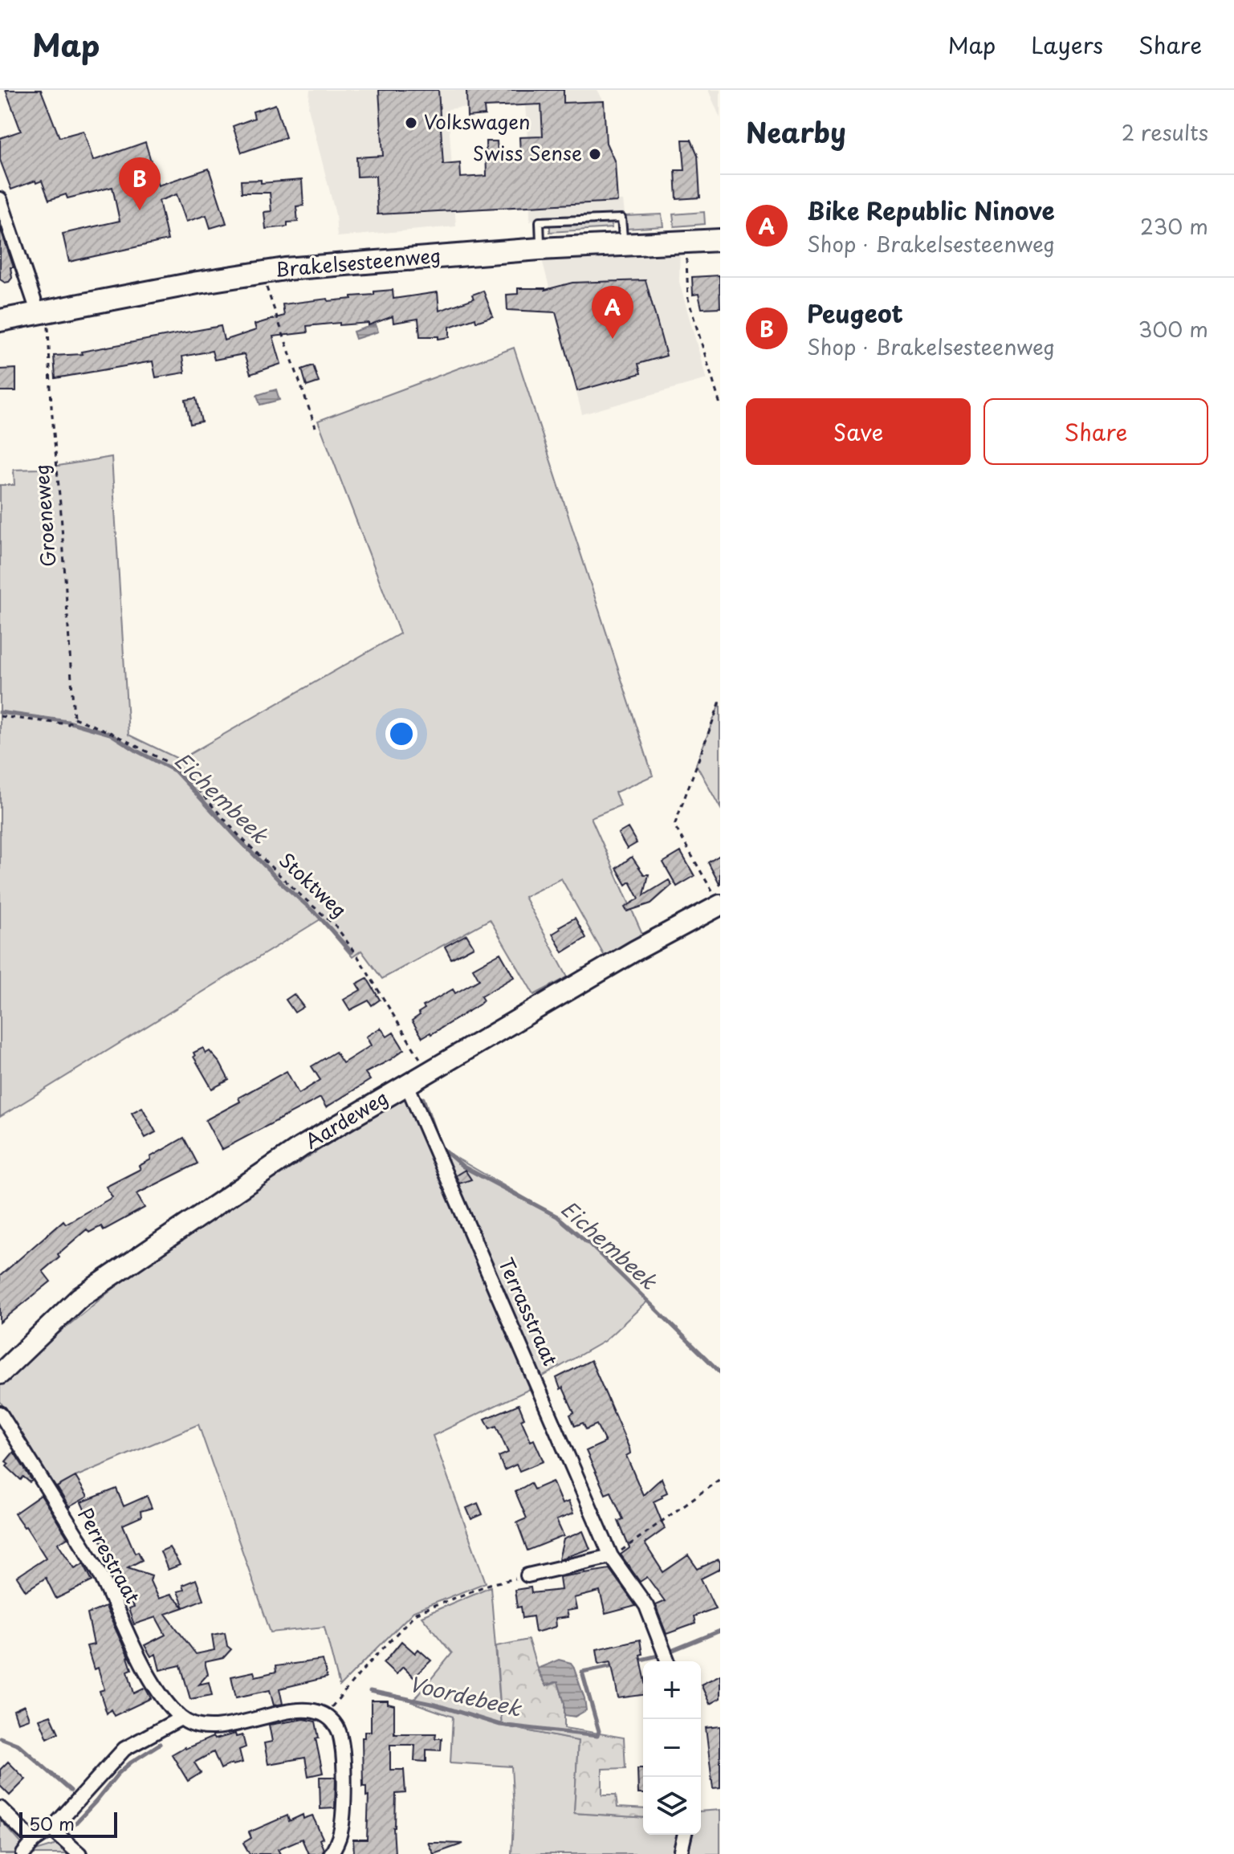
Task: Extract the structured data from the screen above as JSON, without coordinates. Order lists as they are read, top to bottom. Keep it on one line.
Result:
{"streets":{"main road":["Brakelsesteenweg"],"street":["Aardeweg","Terrasstraat","Perrestraat"],"path":["Groeneweg","Stoktweg"]},"crossings":[["Brakelsesteenweg","Groeneweg"],["Groeneweg","Stoktweg"],["Stoktweg","Aardeweg"],["Aardeweg","Terrasstraat"]],"water":["Eichembeek","Voordebeek"],"places":["Volkswagen","Swiss Sense"],"scale_bar":"50 m","page":{"header":"Map","nav":["Map","Layers","Share"],"heading":["Nearby","2 results"],"pins":["B","A"],"list":[{"mark":"A","name":"Bike Republic Ninove","note":"Shop · Brakelsesteenweg","value":"230 m"},{"mark":"B","name":"Peugeot","note":"Shop · Brakelsesteenweg","value":"300 m"}],"buttons":["Save","Share"],"map_buttons":["+","−"],"scale":"50 m"}}
